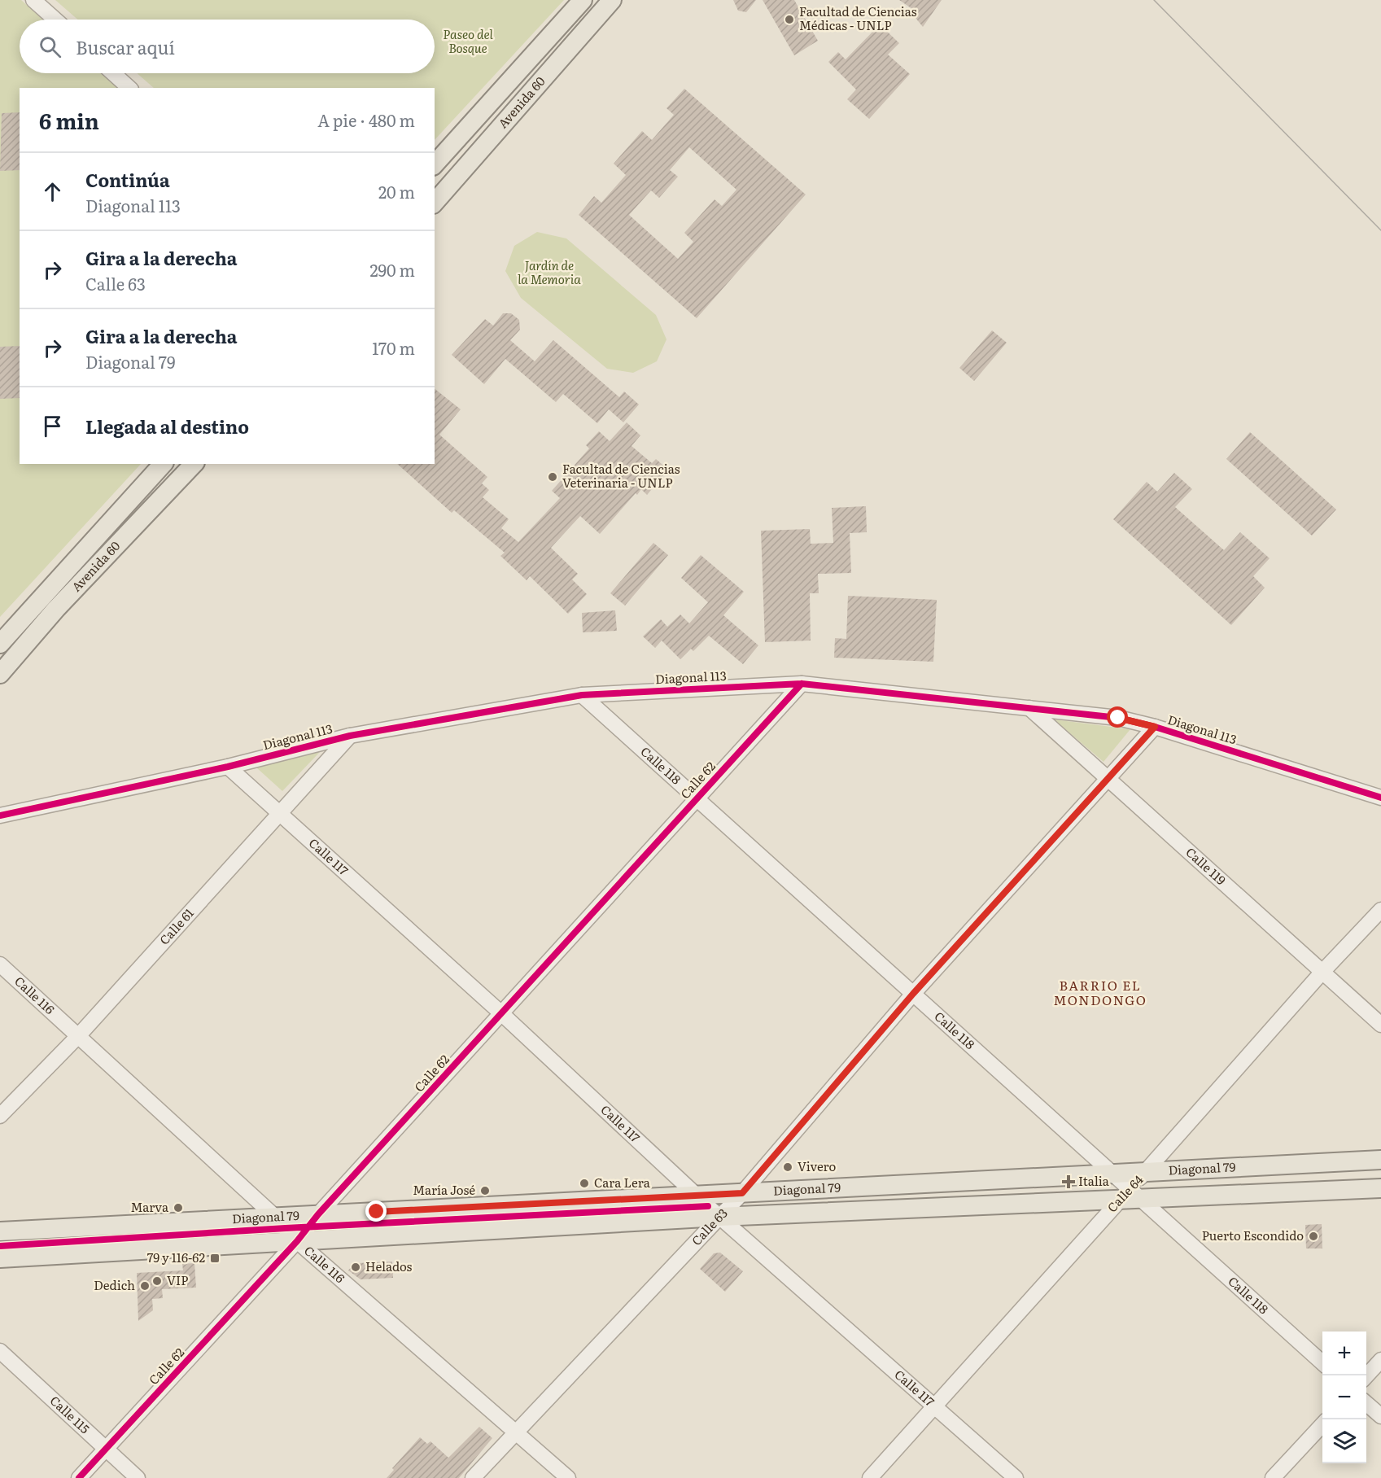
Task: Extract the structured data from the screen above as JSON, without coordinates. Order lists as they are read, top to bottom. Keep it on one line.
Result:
{"streets":{"main road":["Avenida 60","Diagonal 79"],"street":["Diagonal 113","Calle 118","Calle 62","Calle 117","Calle 119","Calle 61","Calle 116","Calle 64","Calle 63","Calle 115"]},"crossings":[["Diagonal 113","Calle 118"],["Diagonal 113","Calle 62"],["Diagonal 113","Calle 117"],["Diagonal 113","Calle 119"],["Diagonal 113","Calle 61"],["Diagonal 113","Calle 63"],["Calle 118","Calle 62"],["Calle 118","Diagonal 79"],["Calle 118","Calle 64"],["Calle 118","Calle 63"],["Calle 62","Calle 117"],["Calle 62","Calle 116"],["Calle 62","Diagonal 79"],["Calle 62","Calle 115"],["Calle 117","Calle 61"],["Calle 117","Diagonal 79"],["Calle 117","Calle 64"],["Calle 117","Calle 63"],["Calle 119","Calle 64"],["Calle 119","Calle 63"],["Calle 61","Calle 116"],["Calle 116","Diagonal 79"],["Calle 116","Calle 63"],["Diagonal 79","Calle 64"],["Diagonal 79","Calle 63"]],"districts":["BARRIO EL MONDONGO"],"parks":["Paseo del Bosque","Jardín de la Memoria"],"places":{"other":["Facultad de Ciencias Médicas - UNLP","Facultad de Ciencias Veterinaria - UNLP","Vivero","Cara Lera","María José","Marva","Puerto Escondido","Helados","VIP","Dedich"],"health":["Italia"],"transit":["79 y 116-62"]},"page":{"search":"Buscar aquí","heading":["6 min","A pie · 480 m"],"list":[["Continúa","Diagonal 113","20 m"],["Gira a la derecha","Calle 63","290 m"],["Gira a la derecha","Diagonal 79","170 m"],"Llegada al destino"],"map_buttons":["+","−"]}}
